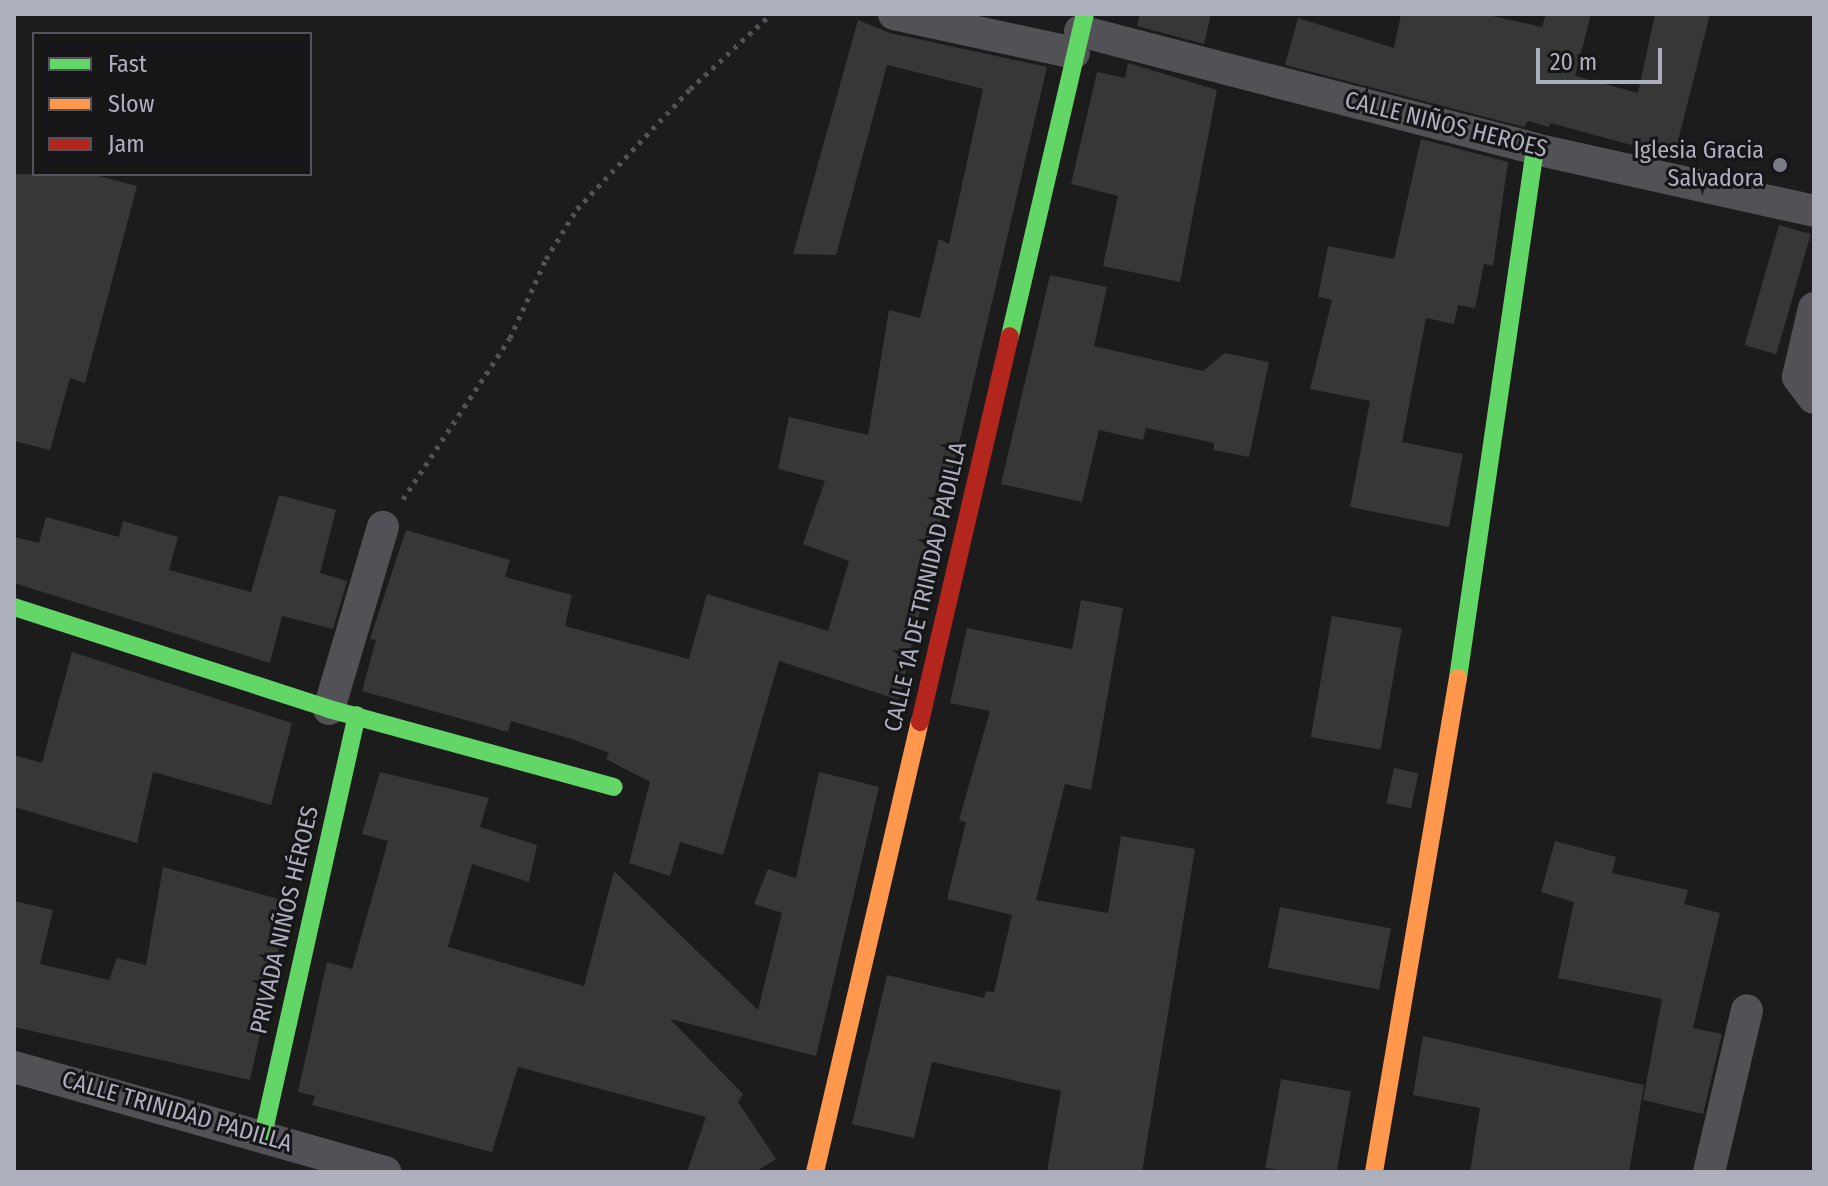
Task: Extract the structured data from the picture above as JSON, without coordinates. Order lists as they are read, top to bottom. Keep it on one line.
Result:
{"streets":{"street":["CALLE NIÑOS HEROES","CALLE 1A DE TRINIDAD PADILLA","PRIVADA NIÑOS HÉROES","CALLE TRINIDAD PADILLA"]},"crossings":[["CALLE NIÑOS HEROES","CALLE 1A DE TRINIDAD PADILLA"],["PRIVADA NIÑOS HÉROES","CALLE TRINIDAD PADILLA"]],"places":["Iglesia Gracia Salvadora"],"legend":["Fast","Slow","Jam"],"scale_bar":"20 m"}
